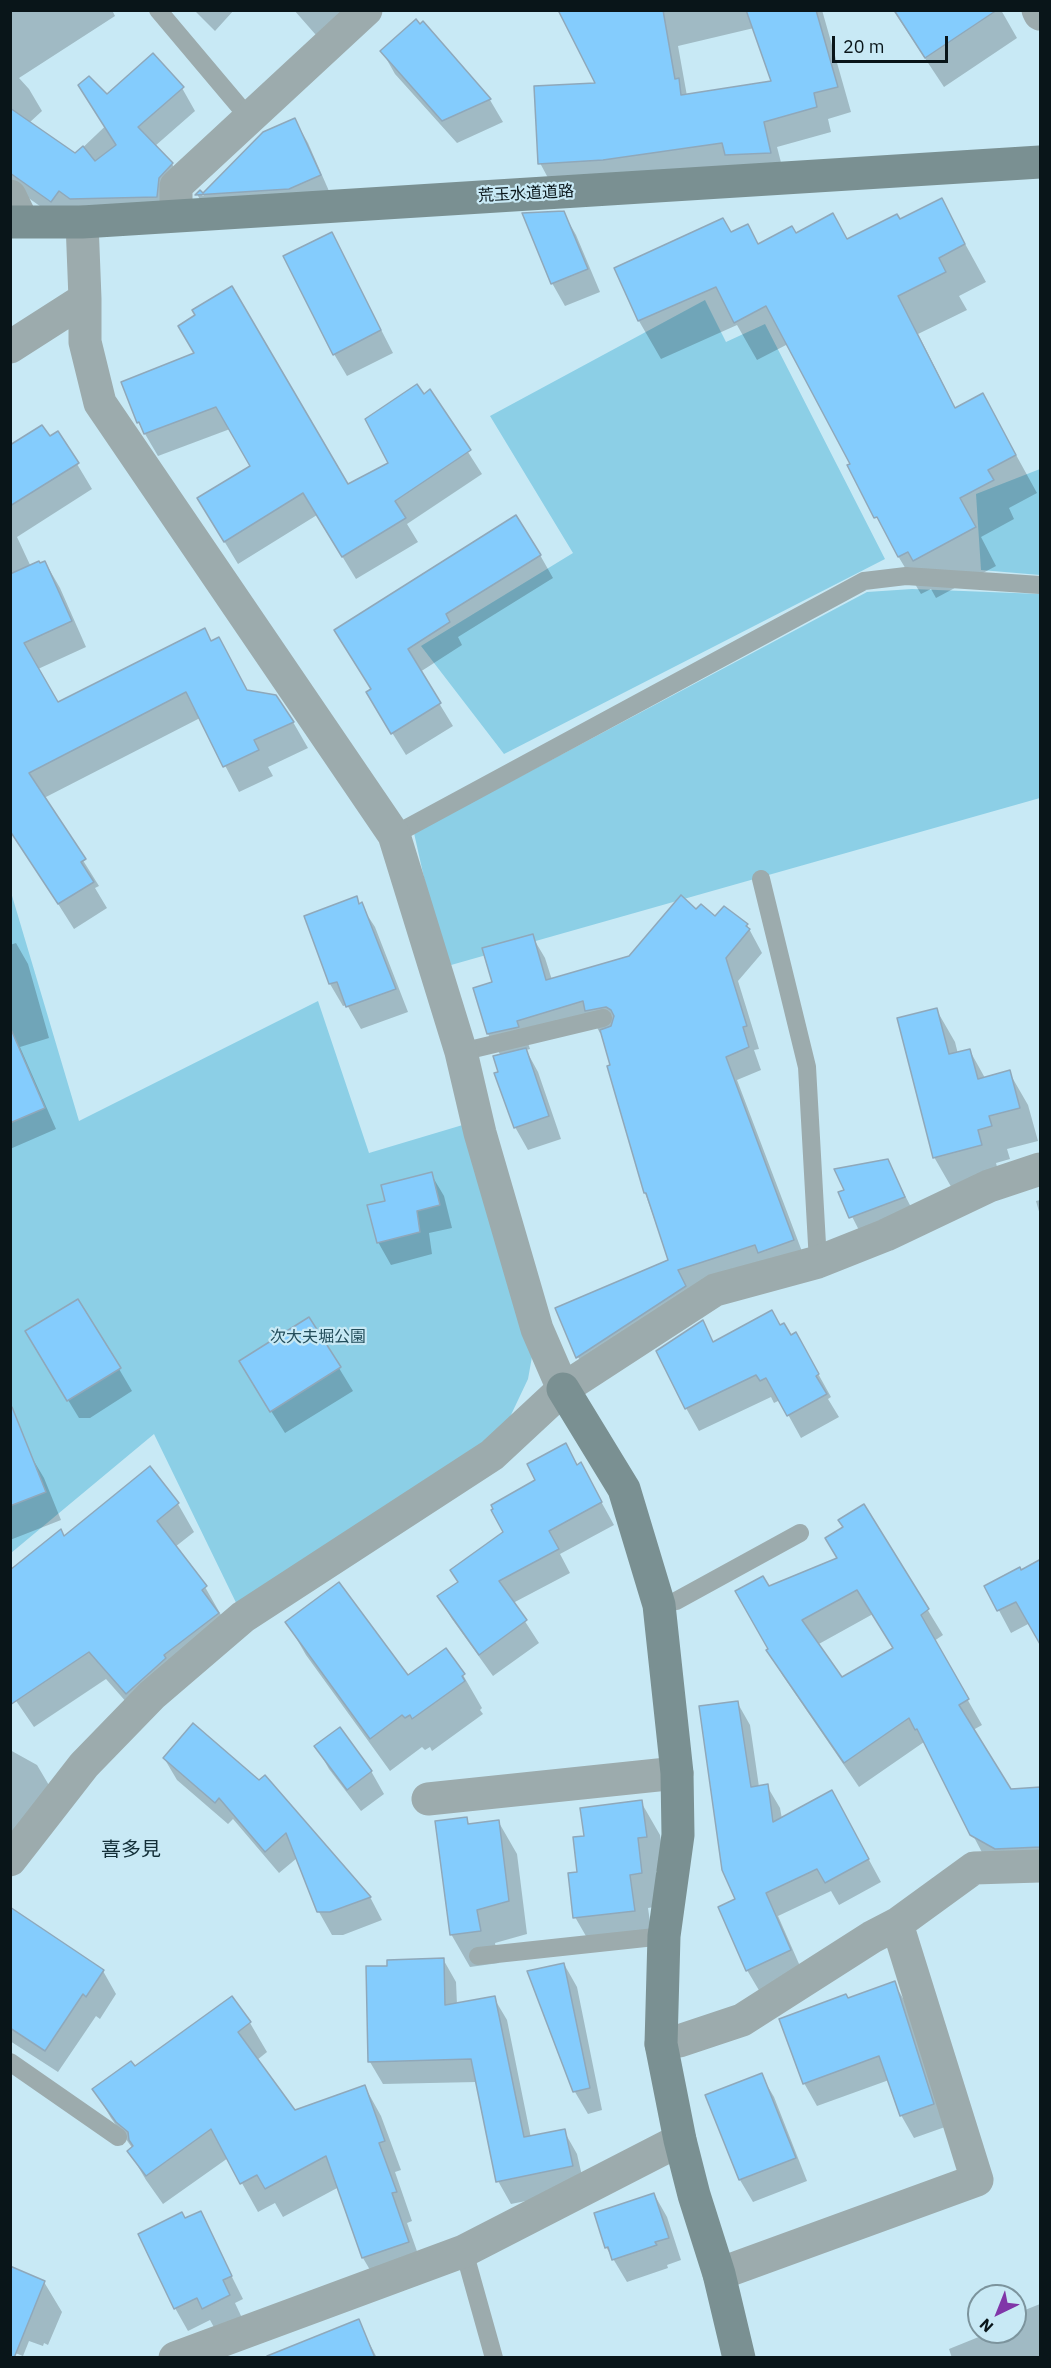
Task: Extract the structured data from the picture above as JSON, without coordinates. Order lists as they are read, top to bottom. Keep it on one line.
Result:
{"streets":{"street":["荒玉水道道路"]},"districts":["喜多見"],"parks":["次大夫堀公園"],"scale_bar":"20 m","north":"bottom left"}
